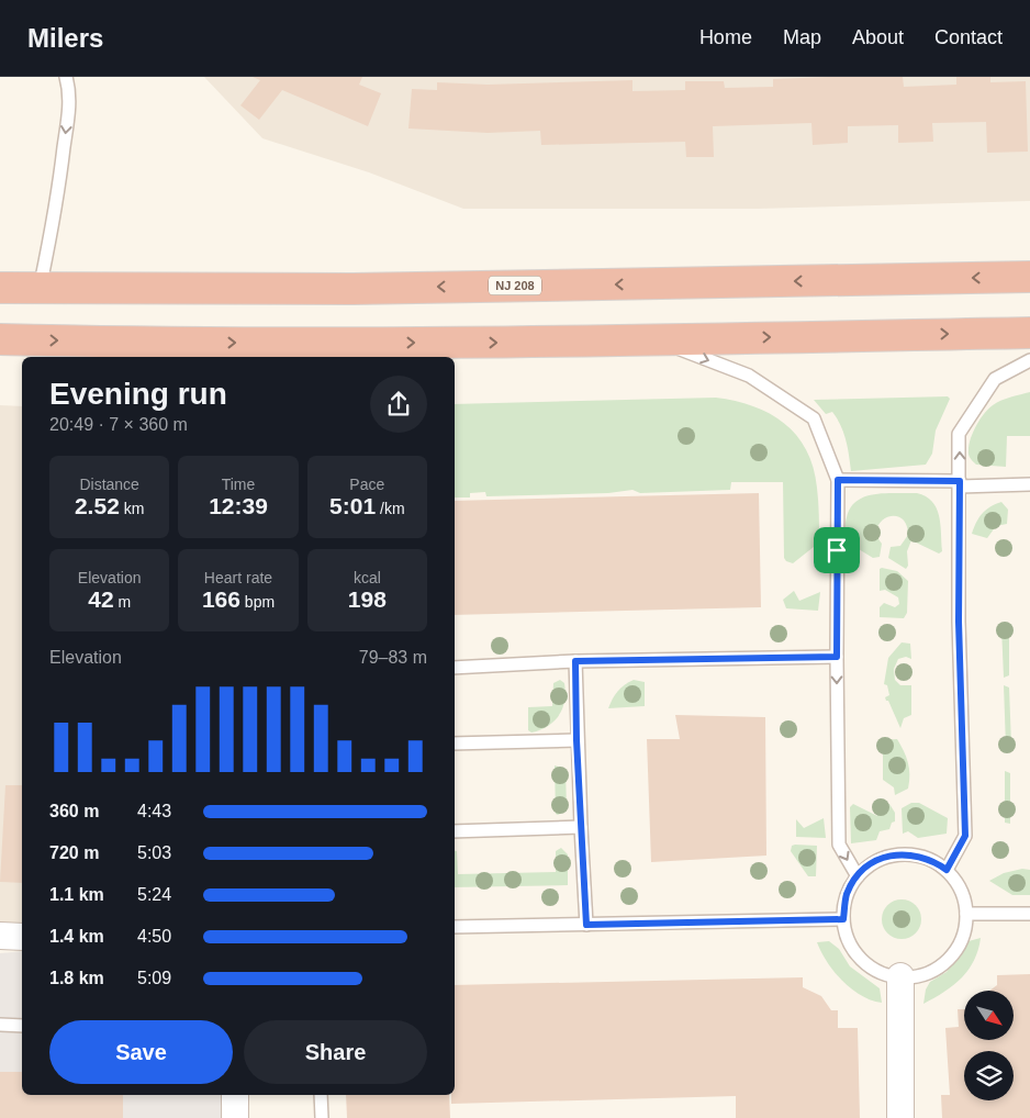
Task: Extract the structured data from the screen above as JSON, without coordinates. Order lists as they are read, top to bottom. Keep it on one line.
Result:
{"streets":{"highway":["NJ 208"]},"north":"bottom right","page":{"header":"Milers","nav":["Home","Map","About","Contact"],"heading":["Evening run","20:49 · 7 × 360 m"],"stats":[["Distance","2.52 km"],["Time","12:39"],["Pace","5:01 /km"],["Elevation","42 m"],["Heart rate","166 bpm"],["kcal","198"]],"chart":["Elevation","79–83 m"],"list":[{"name":"360 m","note":"4:43"},{"name":"720 m","note":"5:03"},{"name":"1.1 km","note":"5:24"},{"name":"1.4 km","note":"4:50"},{"name":"1.8 km","note":"5:09"}],"buttons":["Save","Share"]}}
